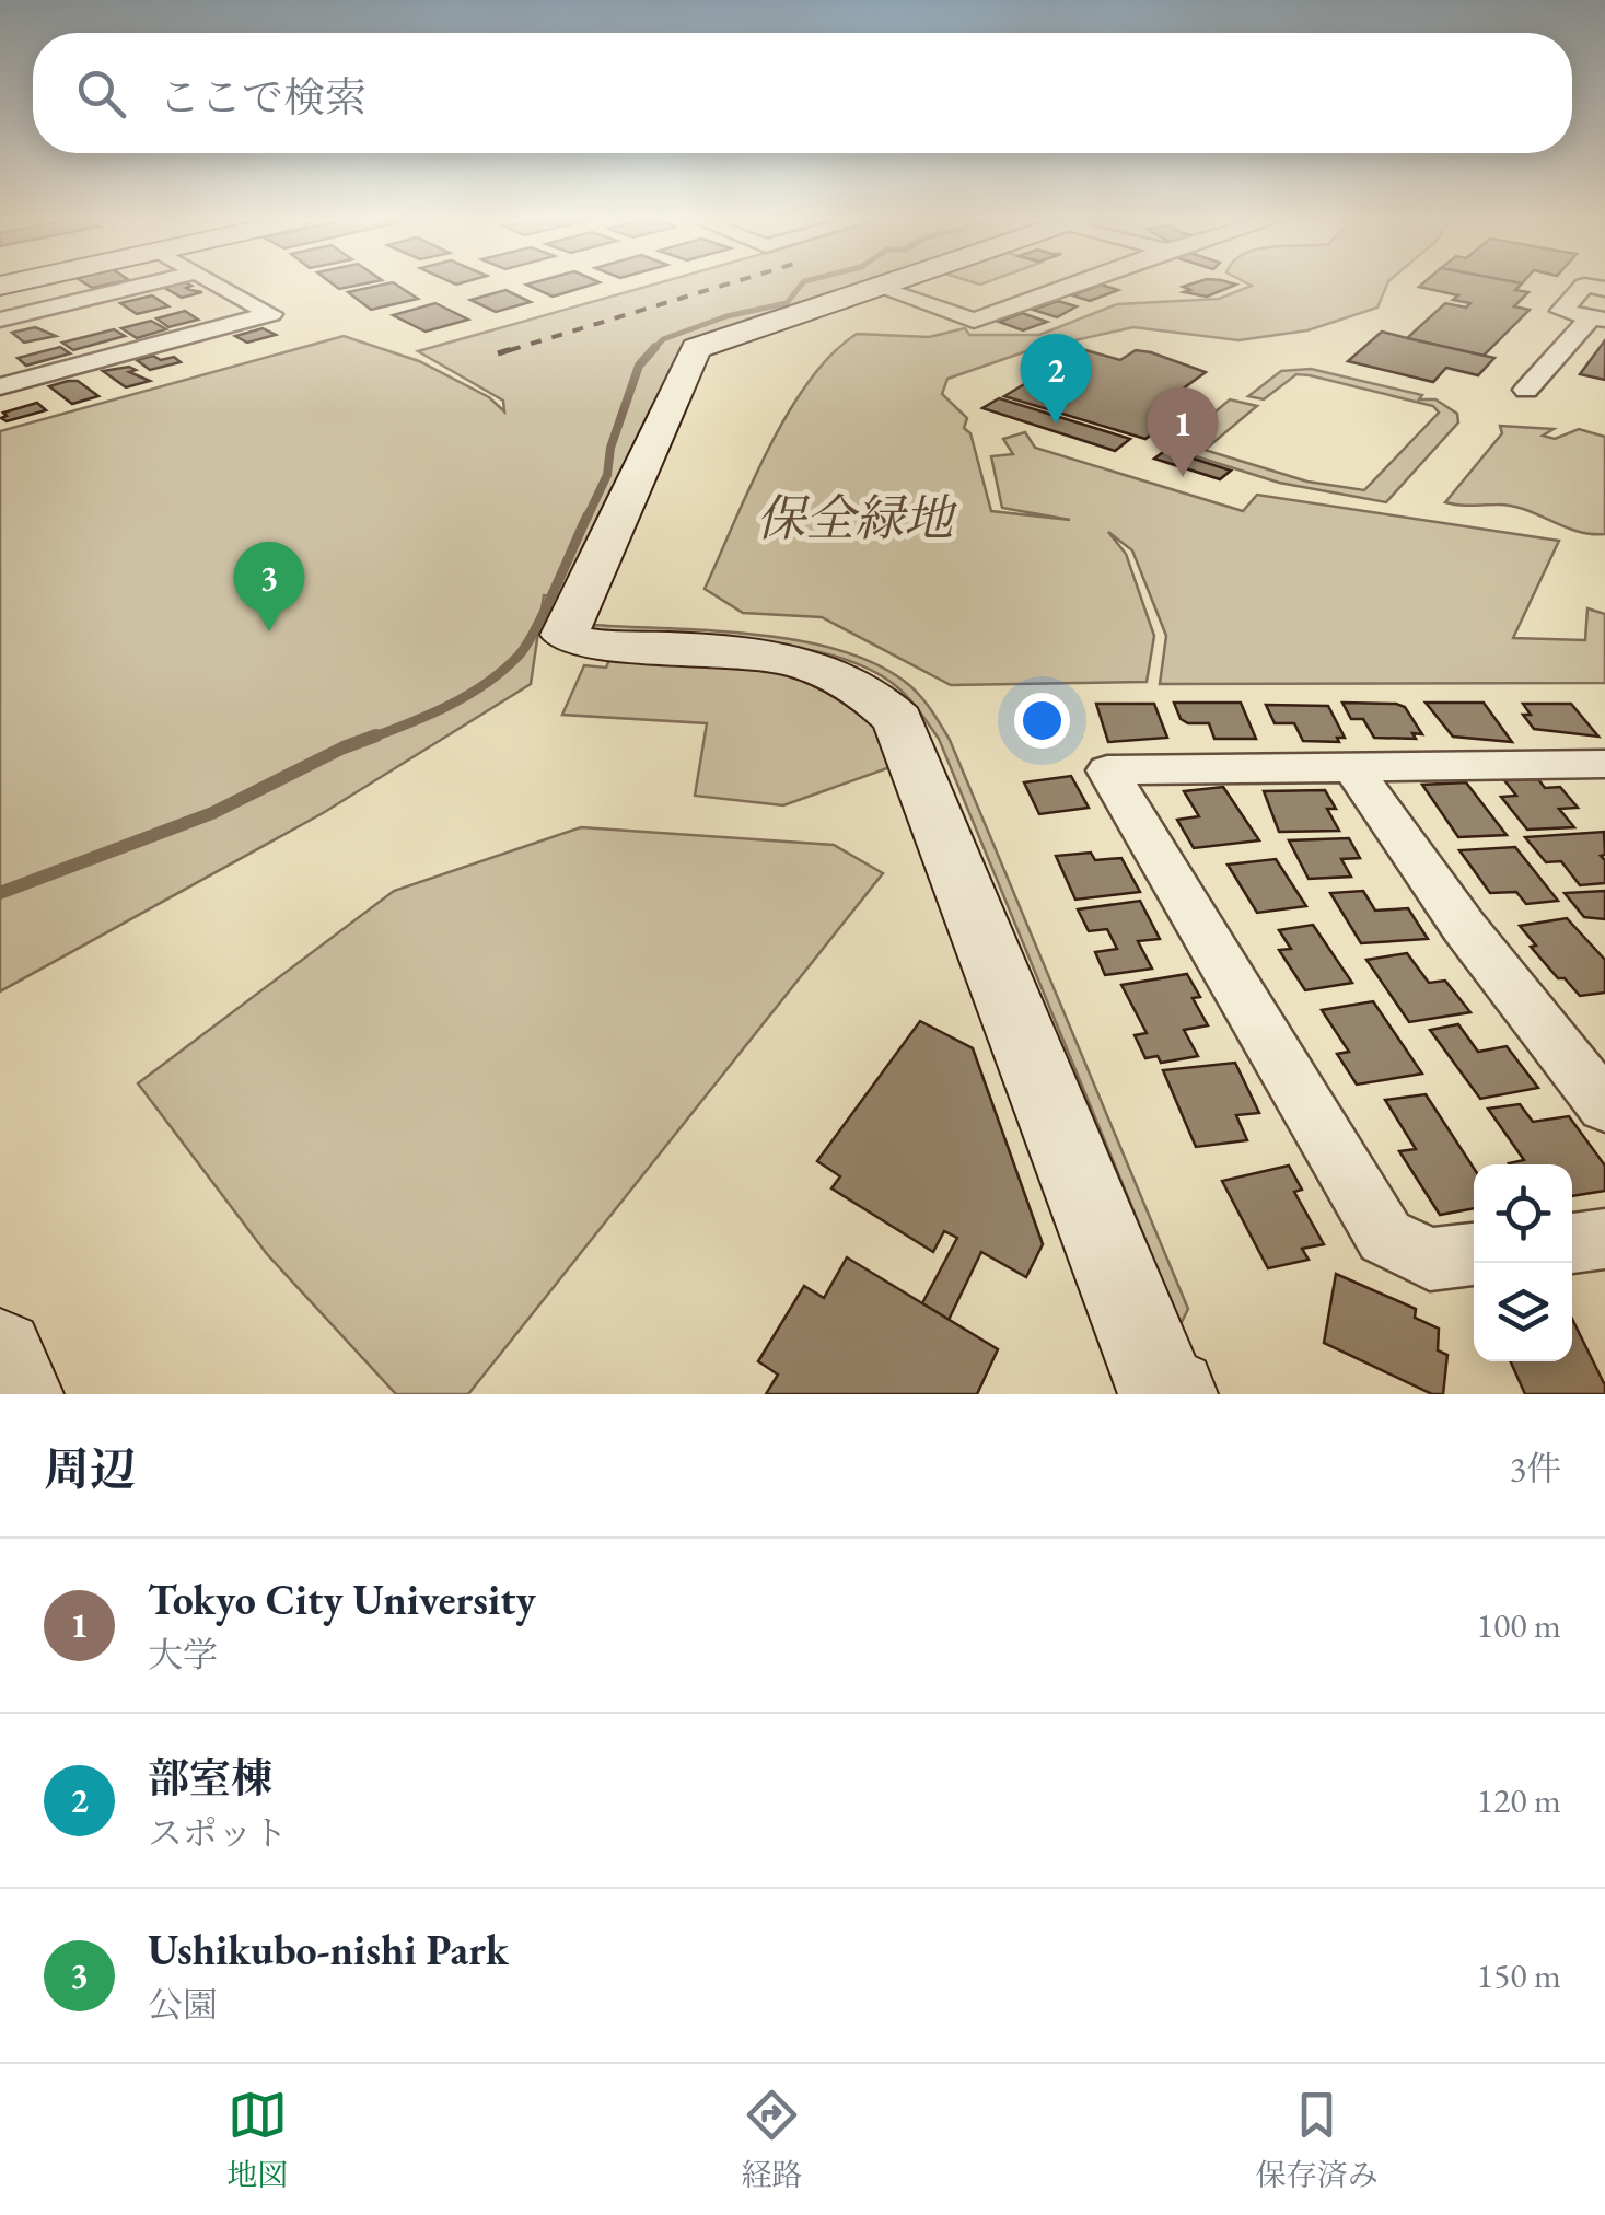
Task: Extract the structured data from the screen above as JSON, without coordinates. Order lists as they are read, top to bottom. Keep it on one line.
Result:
{"parks":["保全緑地"],"page":{"search":"ここで検索","pins":["2","1","3"],"heading":["周辺","3件"],"list":[{"mark":"1","name":"Tokyo City University","note":"大学","value":"100 m"},{"mark":"2","name":"部室棟","note":"スポット","value":"120 m"},{"mark":"3","name":"Ushikubo-nishi Park","note":"公園","value":"150 m"}],"nav":["地図","経路","保存済み"]}}
